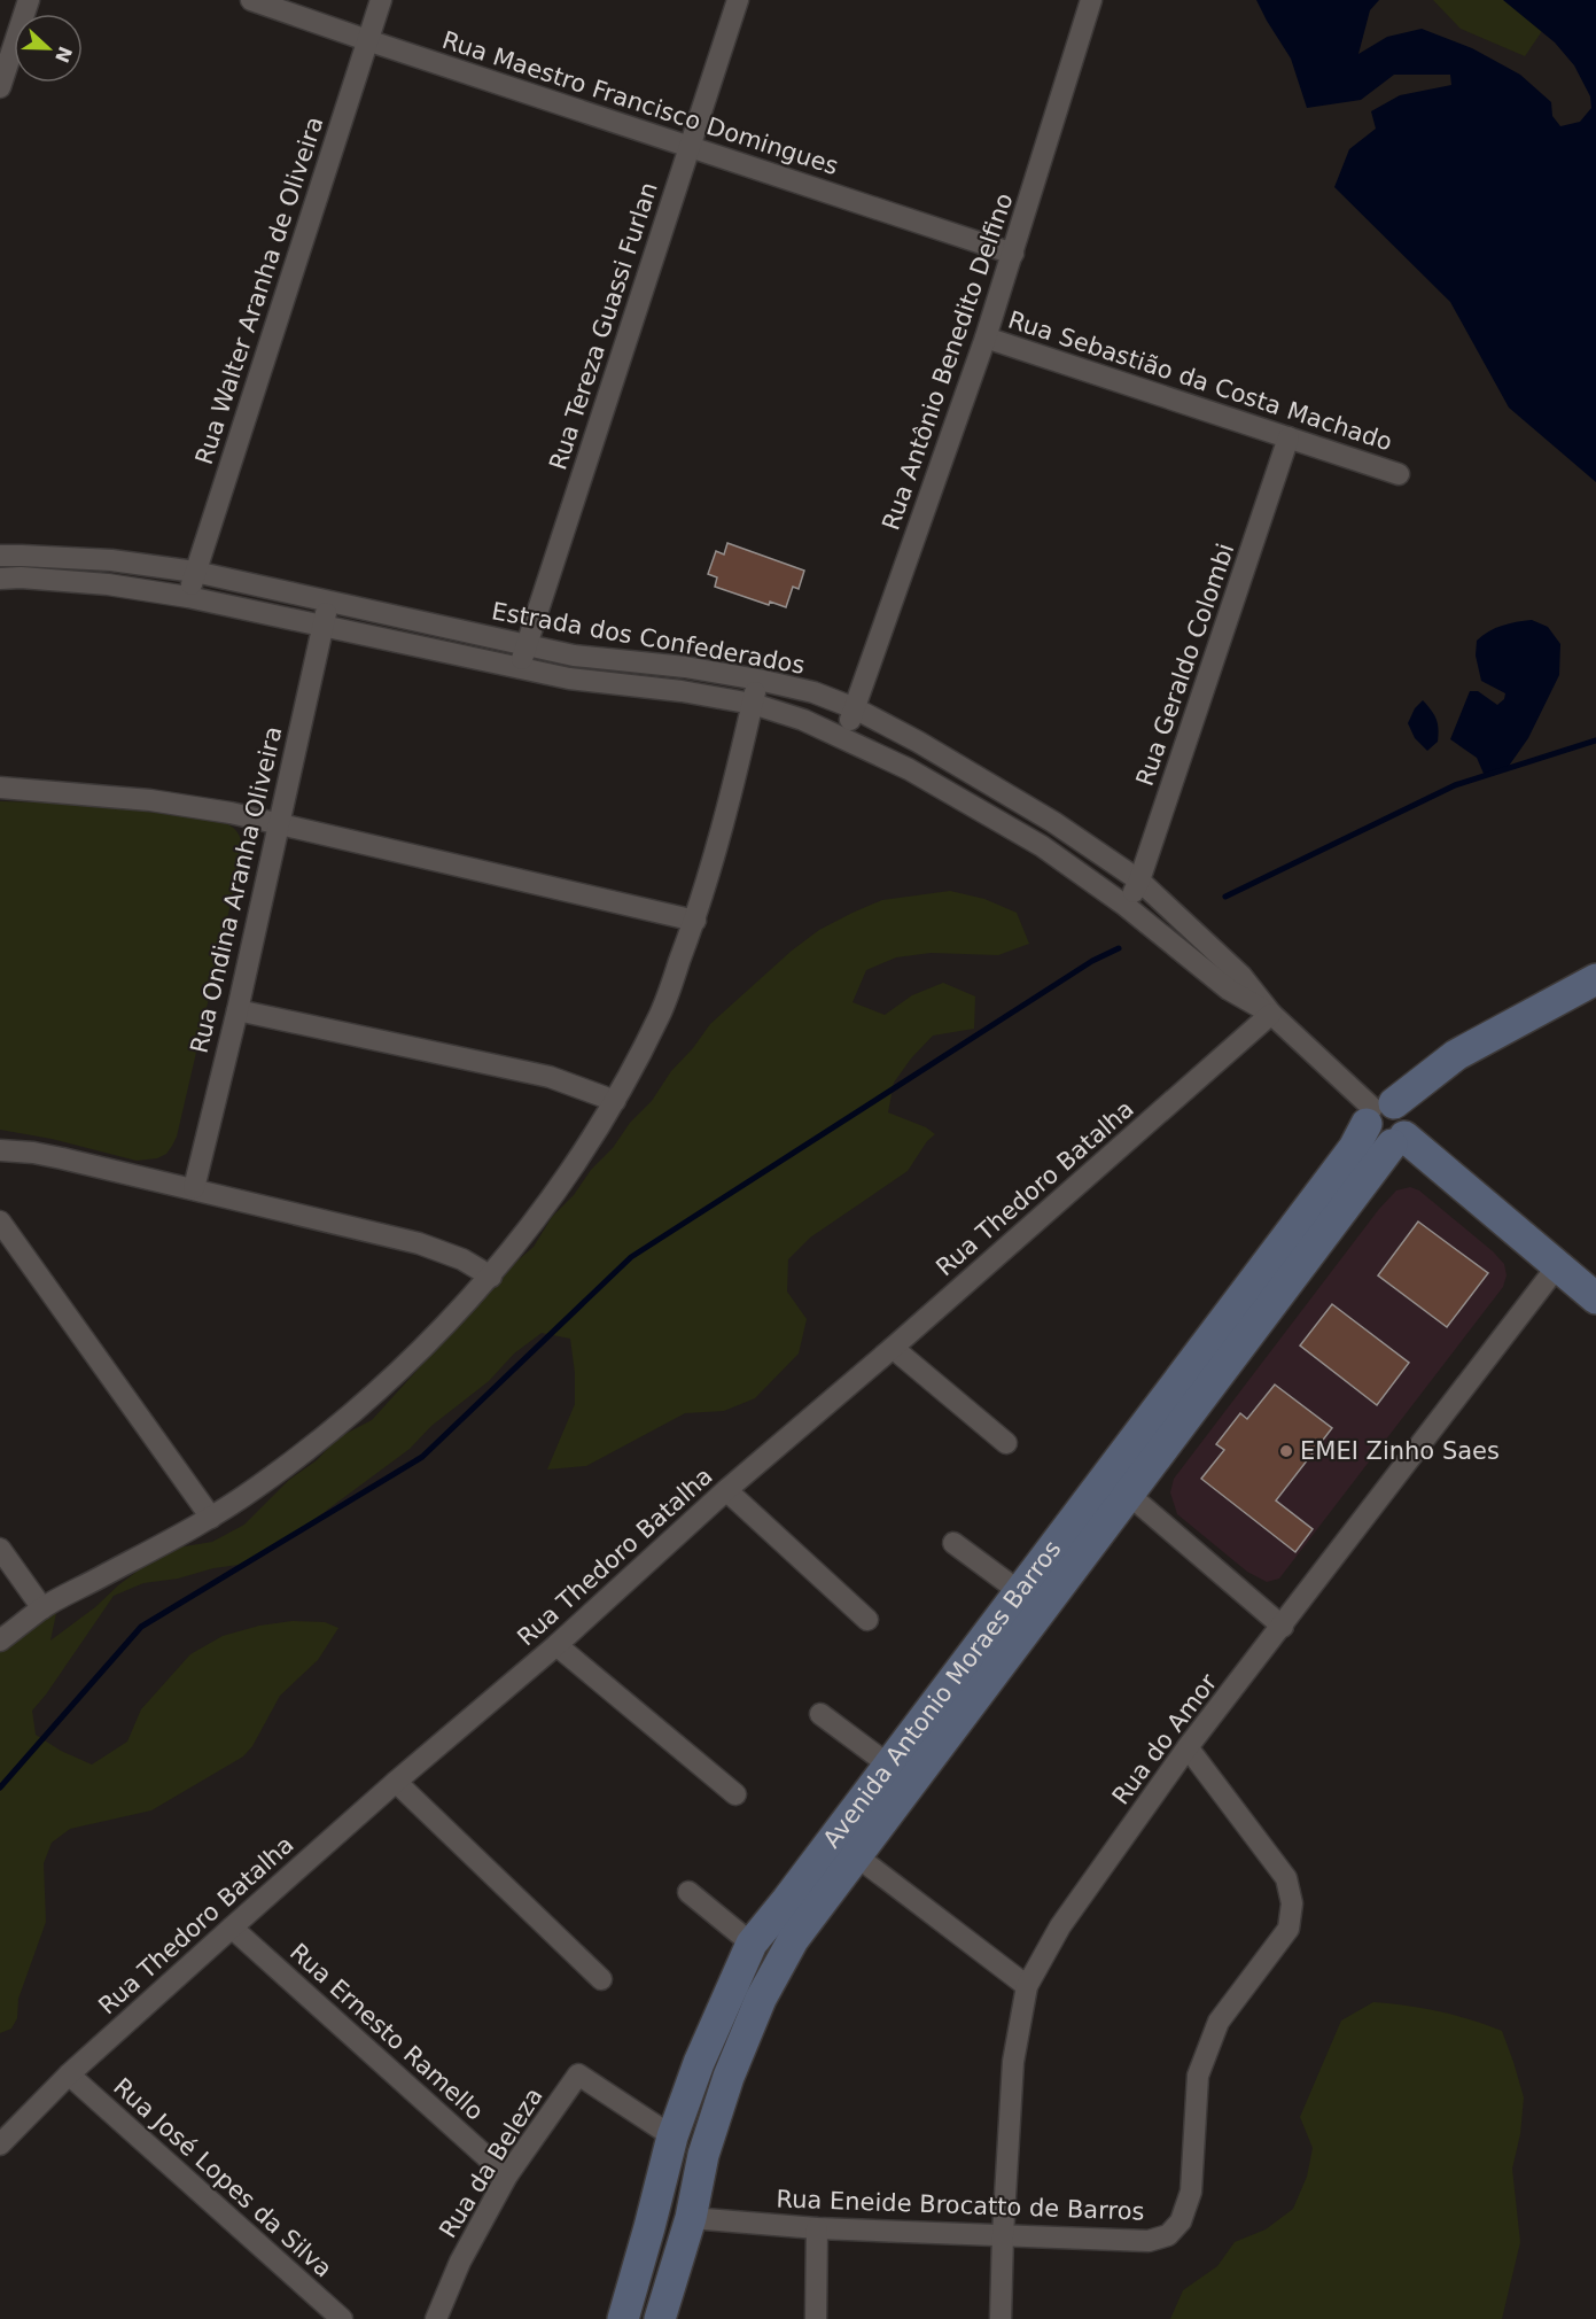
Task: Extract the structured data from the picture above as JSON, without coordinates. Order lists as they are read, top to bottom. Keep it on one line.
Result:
{"streets":{"street":["Rua Maestro Francisco Domingues","Rua Walter Aranha de Oliveira","Rua Tereza Guassi Furlan","Rua Antônio Benedito Delfino","Rua Sebastião da Costa Machado","Estrada dos Confederados","Rua Geraldo Colombi","Rua Ondina Aranha Oliveira","Rua Thedoro Batalha","Avenida Antonio Moraes Barros","Rua do Amor","Rua Ernesto Ramello","Rua da Beleza","Rua José Lopes da Silva","Rua Eneide Brocatto de Barros"]},"crossings":[["Rua Maestro Francisco Domingues","Rua Walter Aranha de Oliveira"],["Rua Maestro Francisco Domingues","Rua Tereza Guassi Furlan"],["Rua Maestro Francisco Domingues","Rua Antônio Benedito Delfino"],["Rua Walter Aranha de Oliveira","Estrada dos Confederados"],["Rua Tereza Guassi Furlan","Estrada dos Confederados"],["Rua Antônio Benedito Delfino","Rua Sebastião da Costa Machado"],["Rua Antônio Benedito Delfino","Estrada dos Confederados"],["Rua Sebastião da Costa Machado","Rua Geraldo Colombi"],["Estrada dos Confederados","Rua Geraldo Colombi"],["Estrada dos Confederados","Rua Ondina Aranha Oliveira"],["Estrada dos Confederados","Rua Thedoro Batalha"],["Estrada dos Confederados","Avenida Antonio Moraes Barros"],["Rua Thedoro Batalha","Rua Ernesto Ramello"],["Rua Thedoro Batalha","Rua José Lopes da Silva"],["Avenida Antonio Moraes Barros","Rua da Beleza"],["Avenida Antonio Moraes Barros","Rua Eneide Brocatto de Barros"],["Rua do Amor","Rua Eneide Brocatto de Barros"],["Rua Ernesto Ramello","Rua da Beleza"]],"places":["EMEI Zinho Saes"],"north":"right"}
